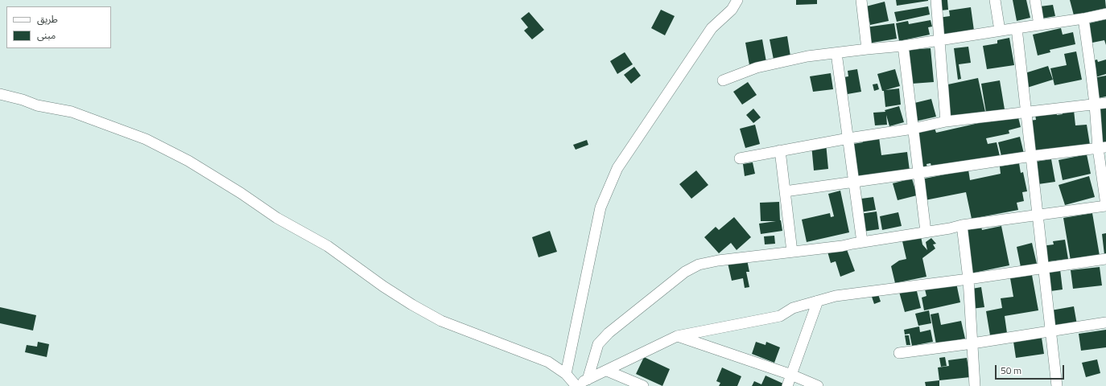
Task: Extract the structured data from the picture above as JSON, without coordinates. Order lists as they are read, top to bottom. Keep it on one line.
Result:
{"legend":["طريق","مبنى"],"scale_bar":"50 m"}
